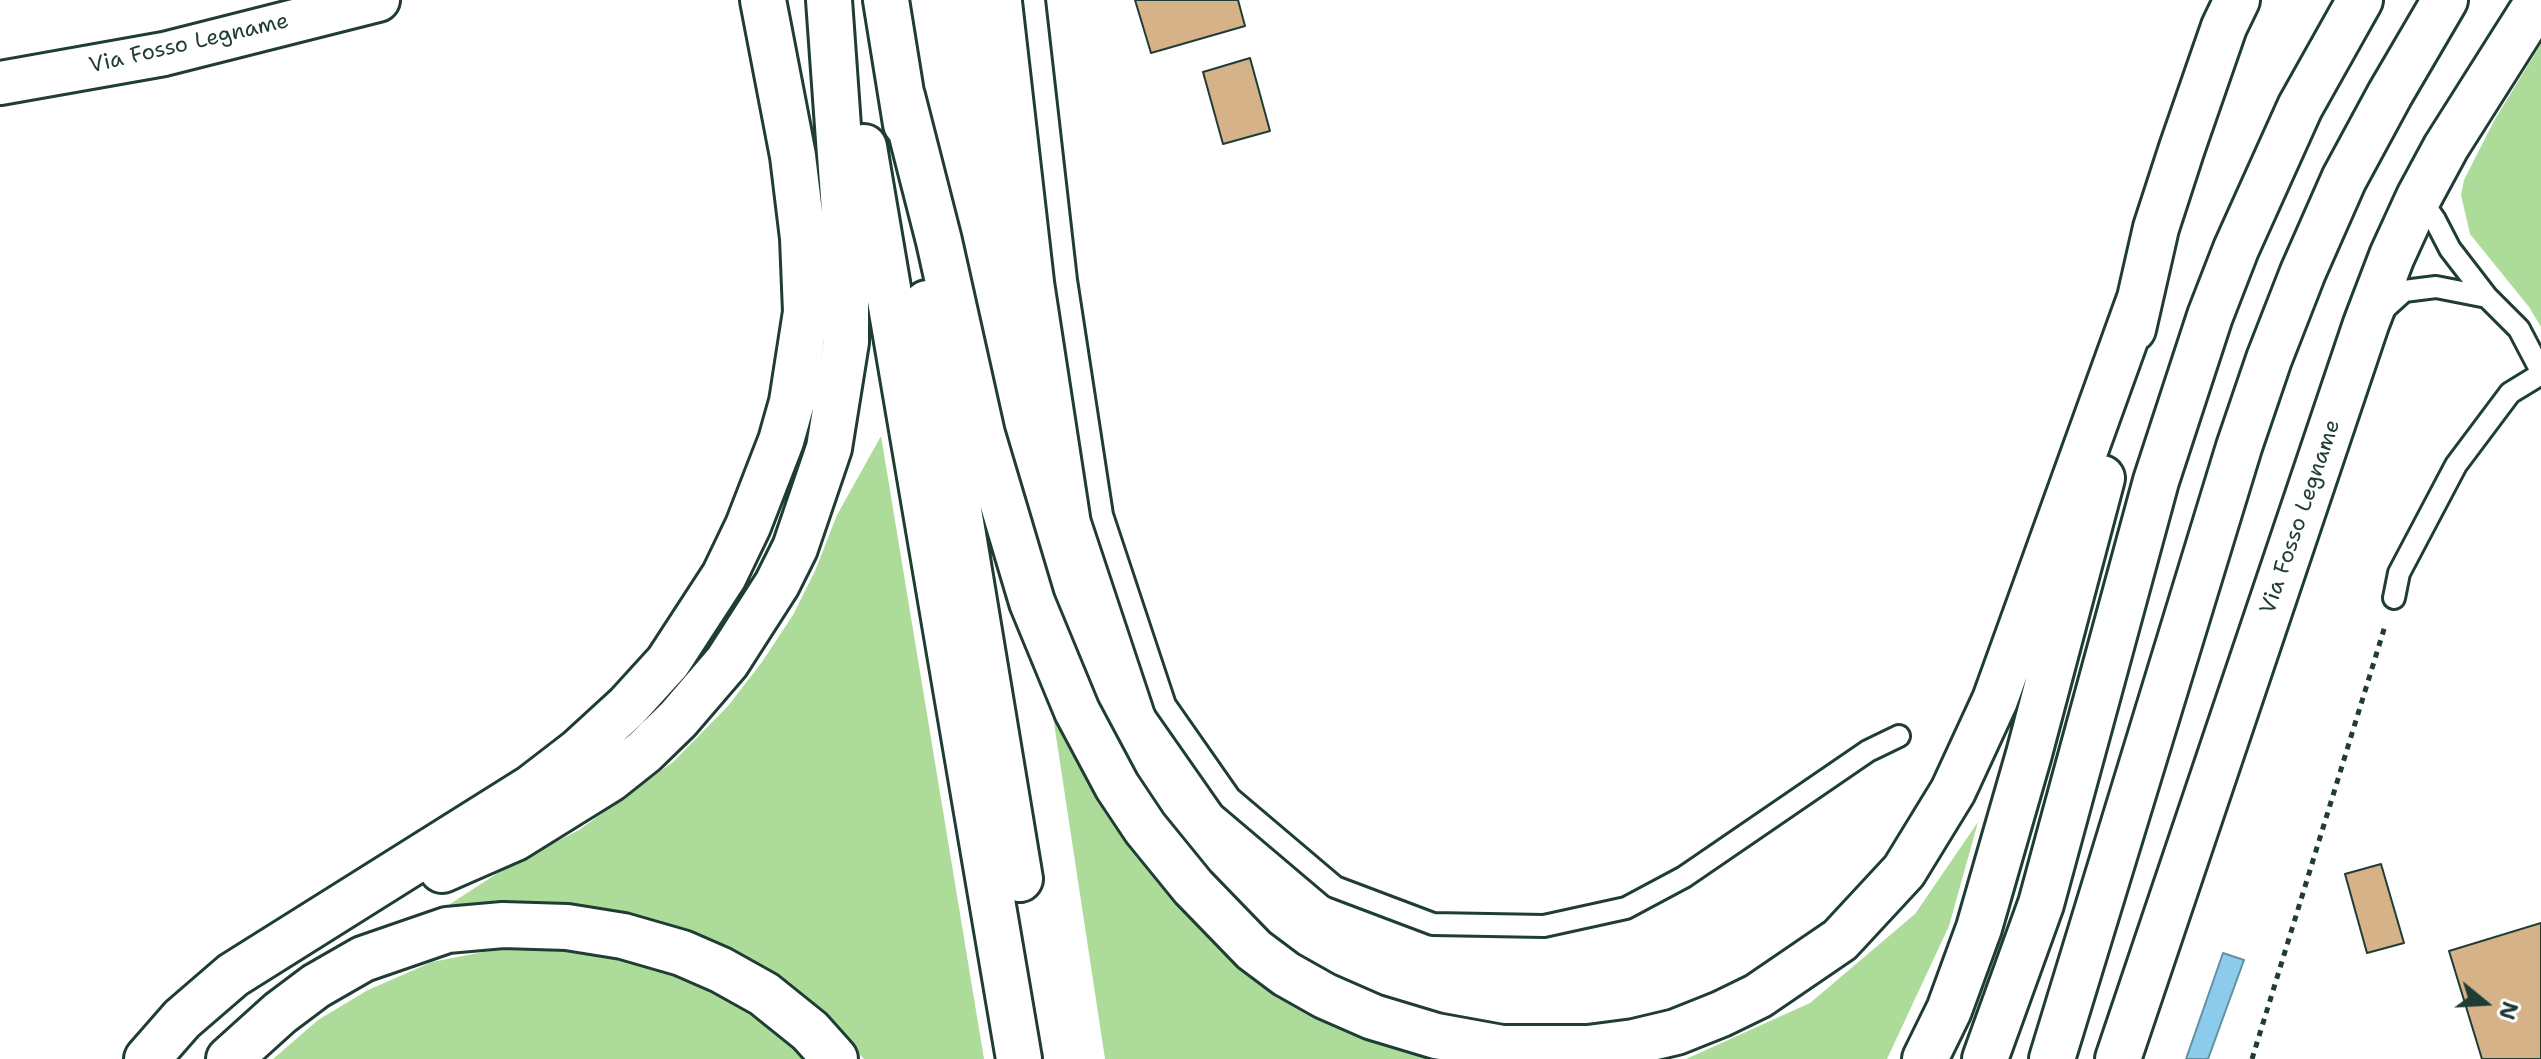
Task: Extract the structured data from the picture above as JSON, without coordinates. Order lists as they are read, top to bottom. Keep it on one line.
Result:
{"streets":{"main road":["Via Fosso Legname"]},"north":"right"}
